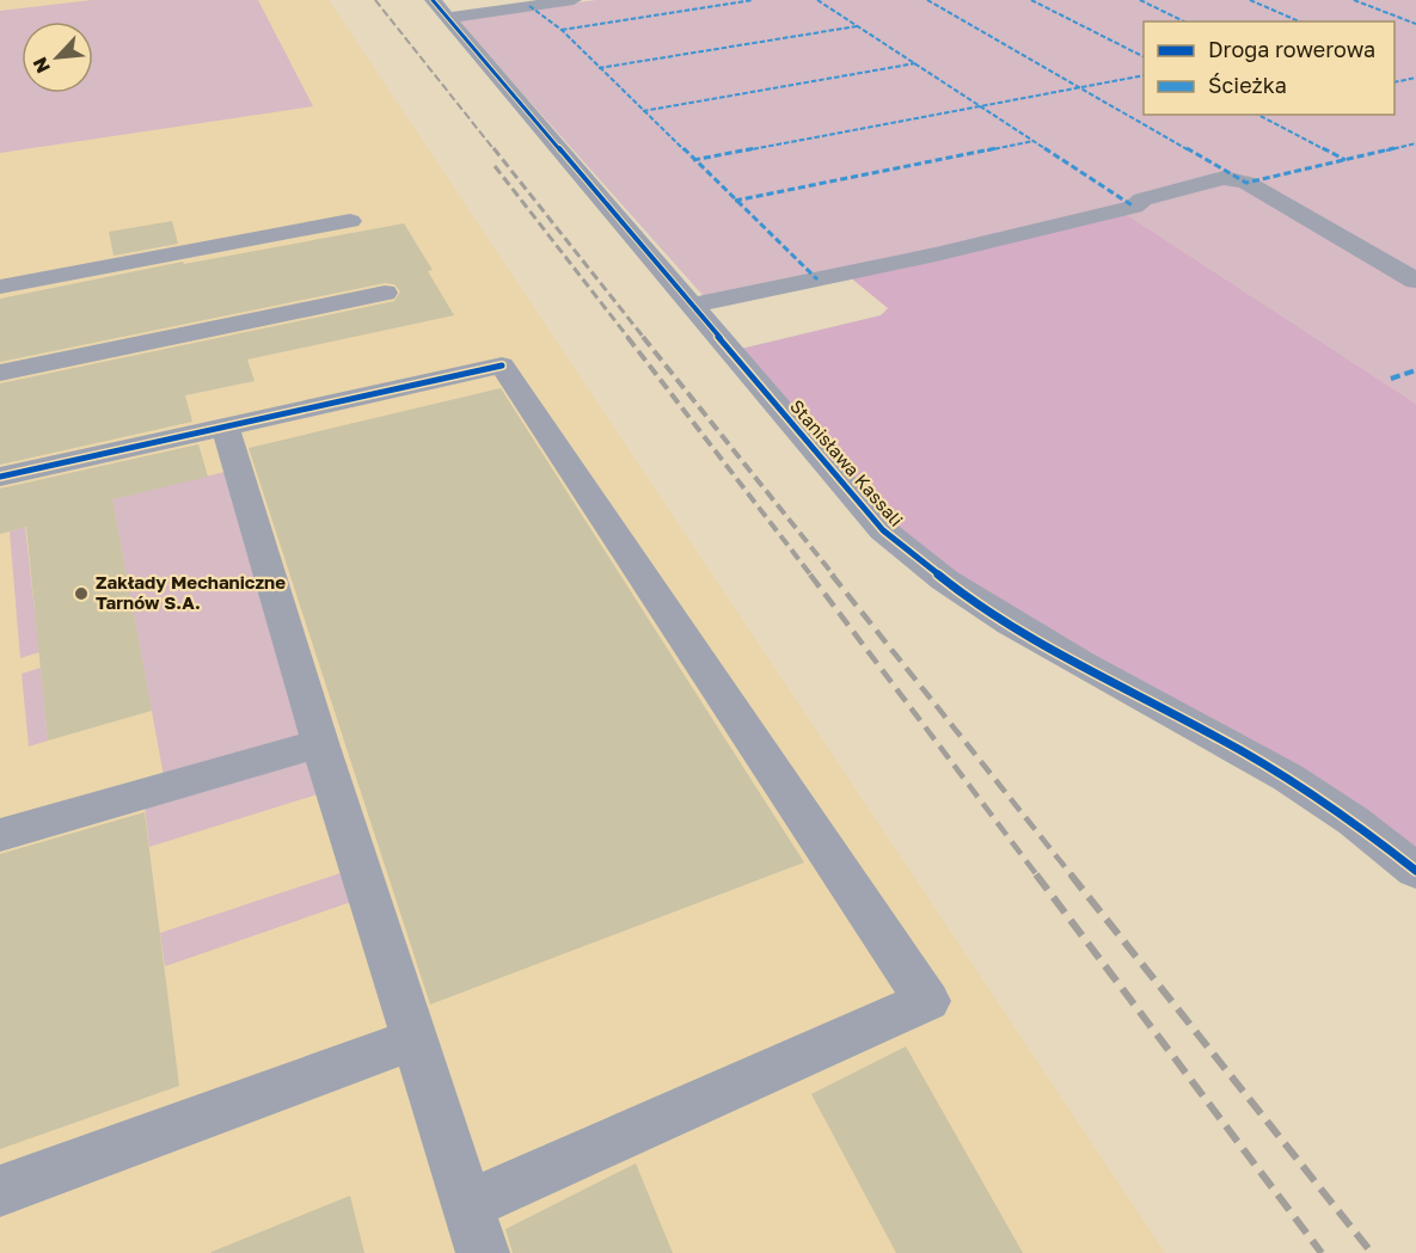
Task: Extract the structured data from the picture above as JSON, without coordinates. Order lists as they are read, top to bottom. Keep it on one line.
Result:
{"streets":{"street":["Stanisława Kassali"]},"places":["Zakłady Mechaniczne Tarnów S.A."],"legend":["Droga rowerowa","Ścieżka"],"north":"bottom left"}
